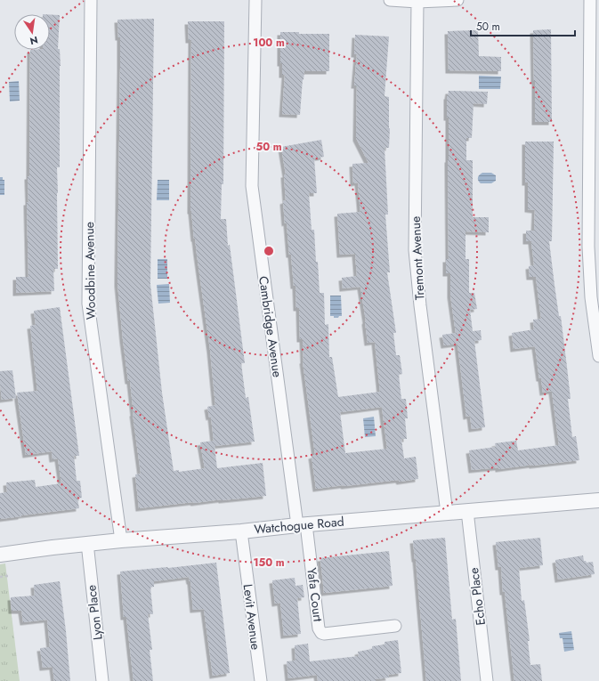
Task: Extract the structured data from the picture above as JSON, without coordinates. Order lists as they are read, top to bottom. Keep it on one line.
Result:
{"streets":{"street":["Tremont Avenue","Woodbine Avenue","Cambridge Avenue","Watchogue Road","Yafa Court","Echo Place","Lyon Place","Levit Avenue"]},"crossings":[["Tremont Avenue","Watchogue Road"],["Woodbine Avenue","Watchogue Road"],["Cambridge Avenue","Watchogue Road"],["Cambridge Avenue","Yafa Court"],["Watchogue Road","Yafa Court"],["Watchogue Road","Echo Place"],["Watchogue Road","Lyon Place"],["Watchogue Road","Levit Avenue"]],"scale_bar":"50 m","north":"bottom","rings":["100 m","50 m","150 m"]}
